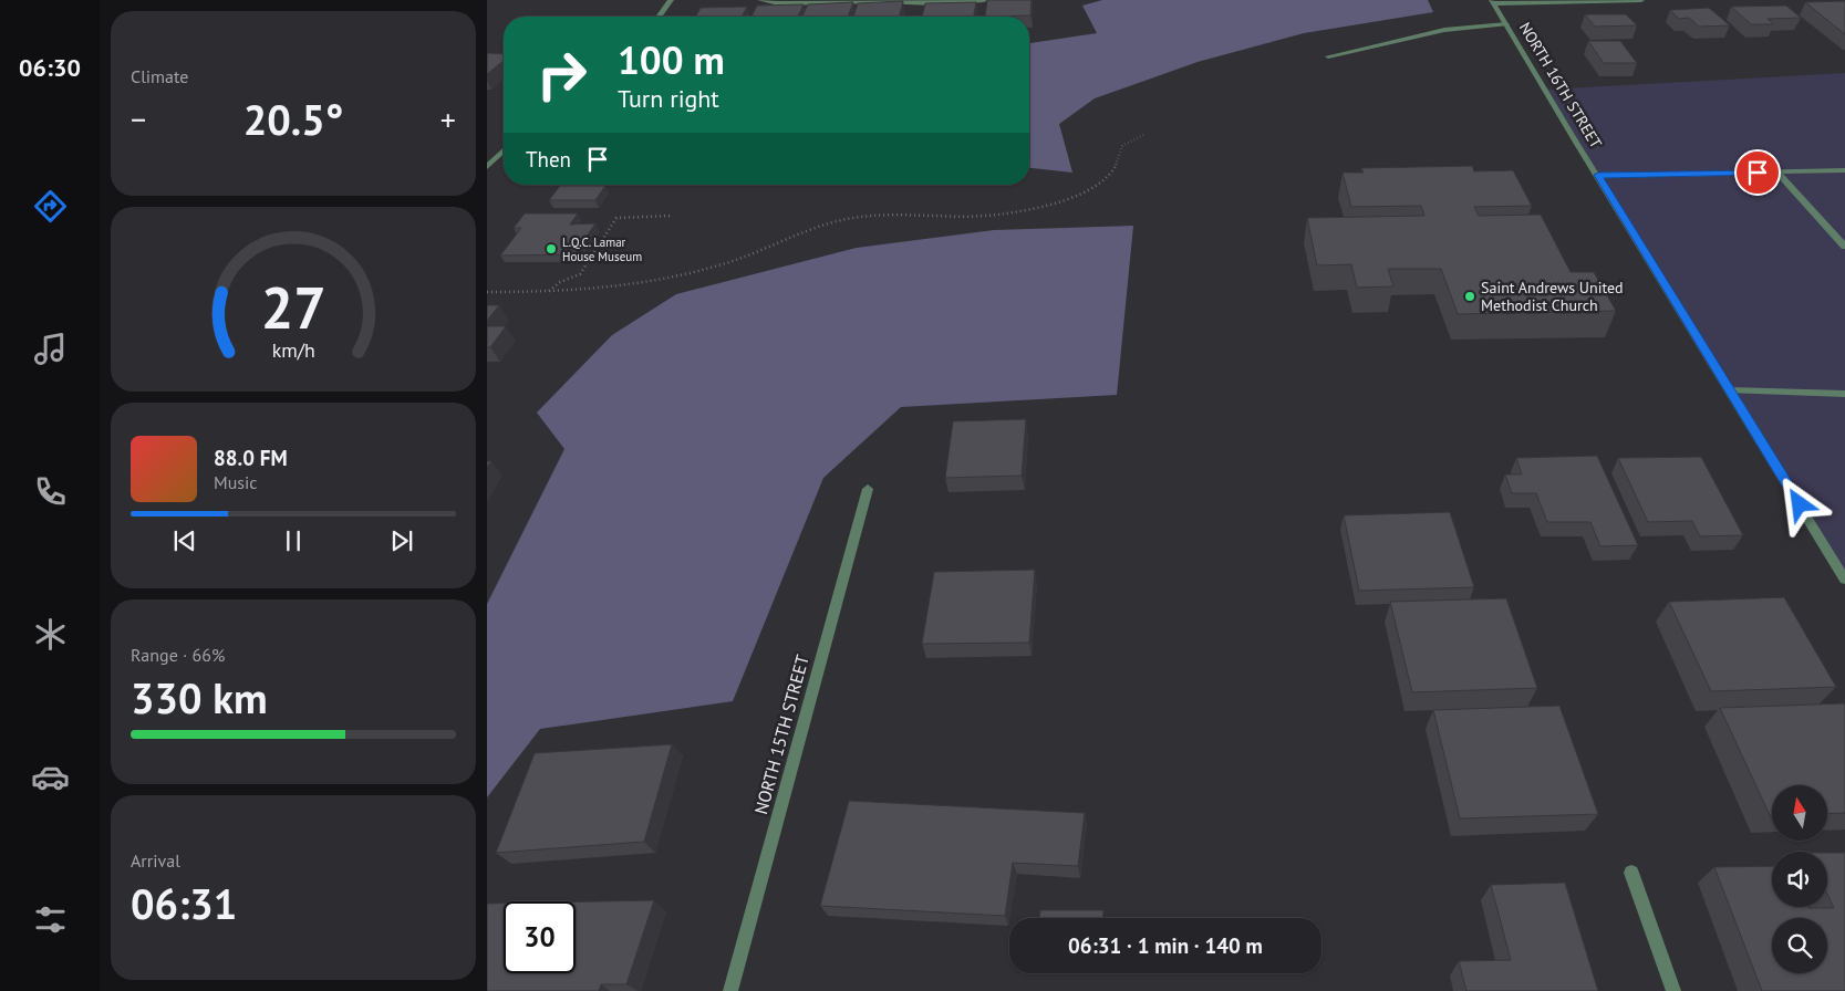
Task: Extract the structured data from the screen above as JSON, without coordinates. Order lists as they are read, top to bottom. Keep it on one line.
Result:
{"streets":{"street":["NORTH 16TH STREET","NORTH 15TH STREET"]},"places":["L.Q.C. Lamar House Museum","Saint Andrews United Methodist Church"],"north":"top","page":{"tabs":"06:30","tile":["Climate",["Range · 66%","330 km"],["Arrival","06:31"]],"turn":["100 m","Turn right"],"heat":["−","20.5°","+"],"then":"Then","song":["88.0 FM","Music"],"limit":"30","trip":"06:31 · 1 min · 140 m","gauge":["27","km/h"]}}
